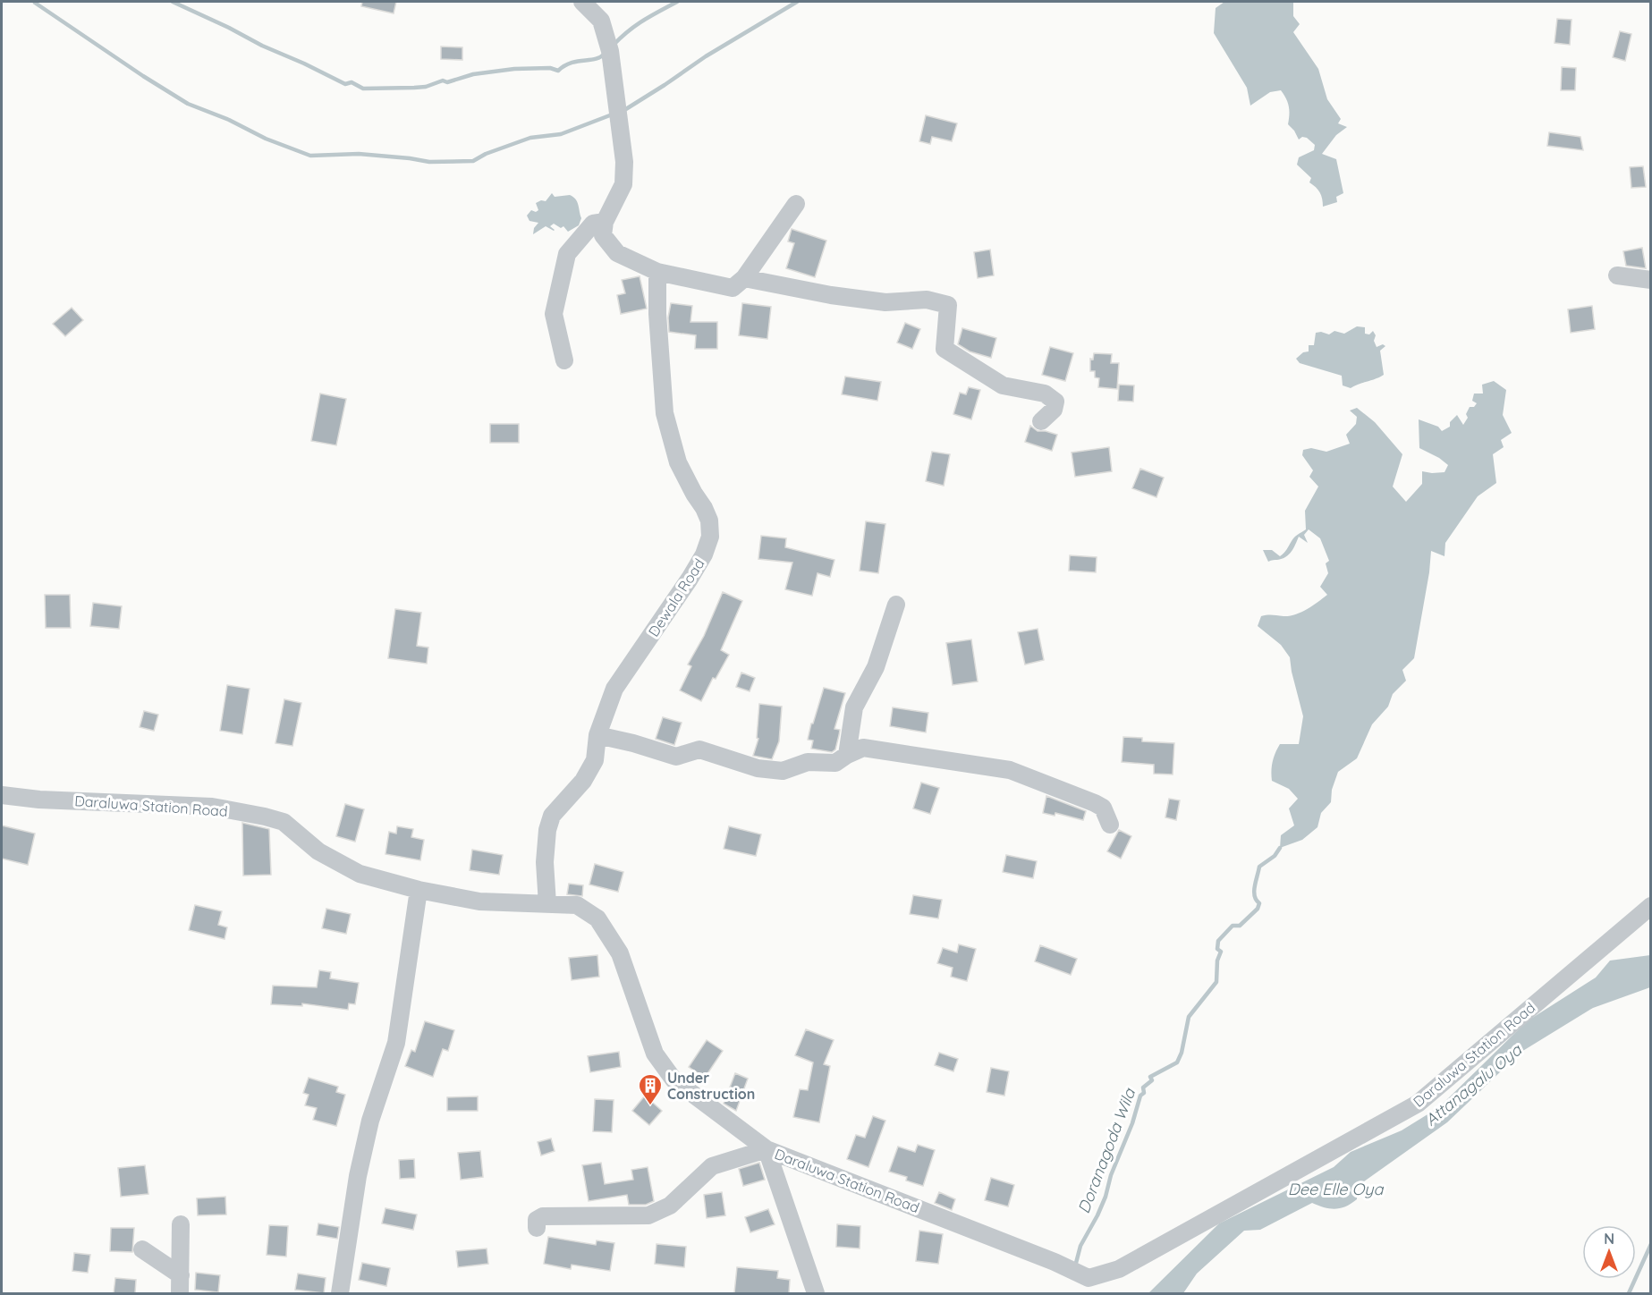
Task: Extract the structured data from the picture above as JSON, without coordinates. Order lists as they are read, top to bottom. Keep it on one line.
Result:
{"streets":{"street":["Dewala Road","Daraluwa Station Road"]},"crossings":[["Dewala Road","Daraluwa Station Road"]],"water":["Attanagalu Oya","Doranagoda Wila","Dee Elle Oya"],"places":{"building":["Under Construction"]},"north":"top"}
